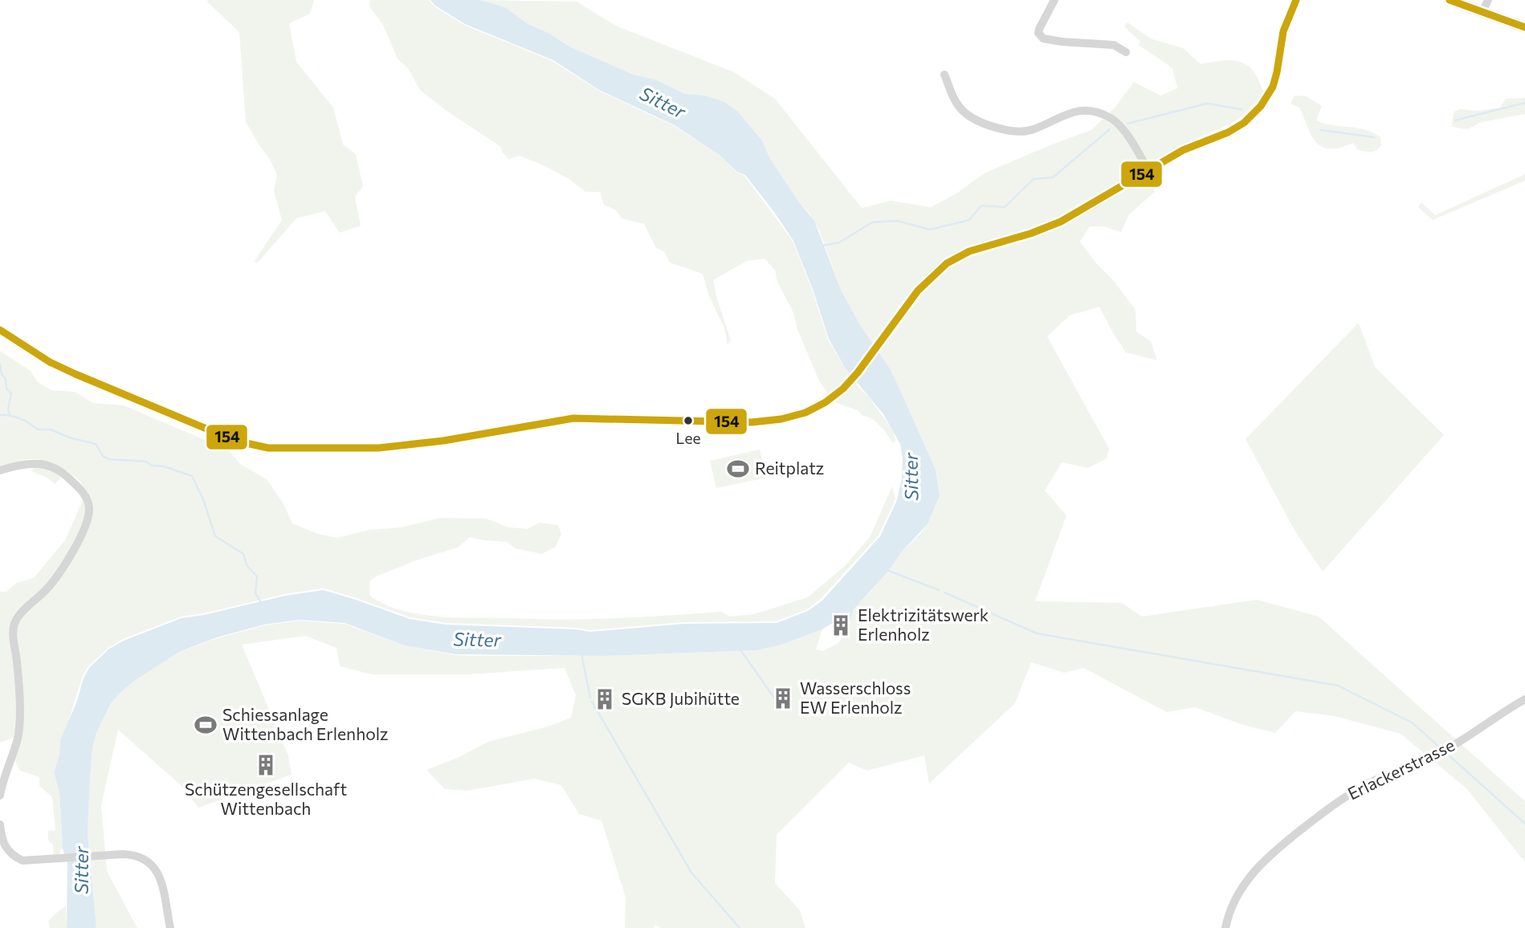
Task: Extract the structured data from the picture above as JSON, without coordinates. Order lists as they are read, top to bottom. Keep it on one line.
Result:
{"streets":{"street":["Erlackerstrasse"]},"water":["Sitter"],"places":{"other":["Lee"],"sports":["Reitplatz","Schiessanlage Wittenbach Erlenholz"],"building":["Elektrizitätswerk Erlenholz","Wasserschloss EW Erlenholz","SGKB Jubihütte","Schützengesellschaft Wittenbach"]},"lines":["transit line 154"]}
